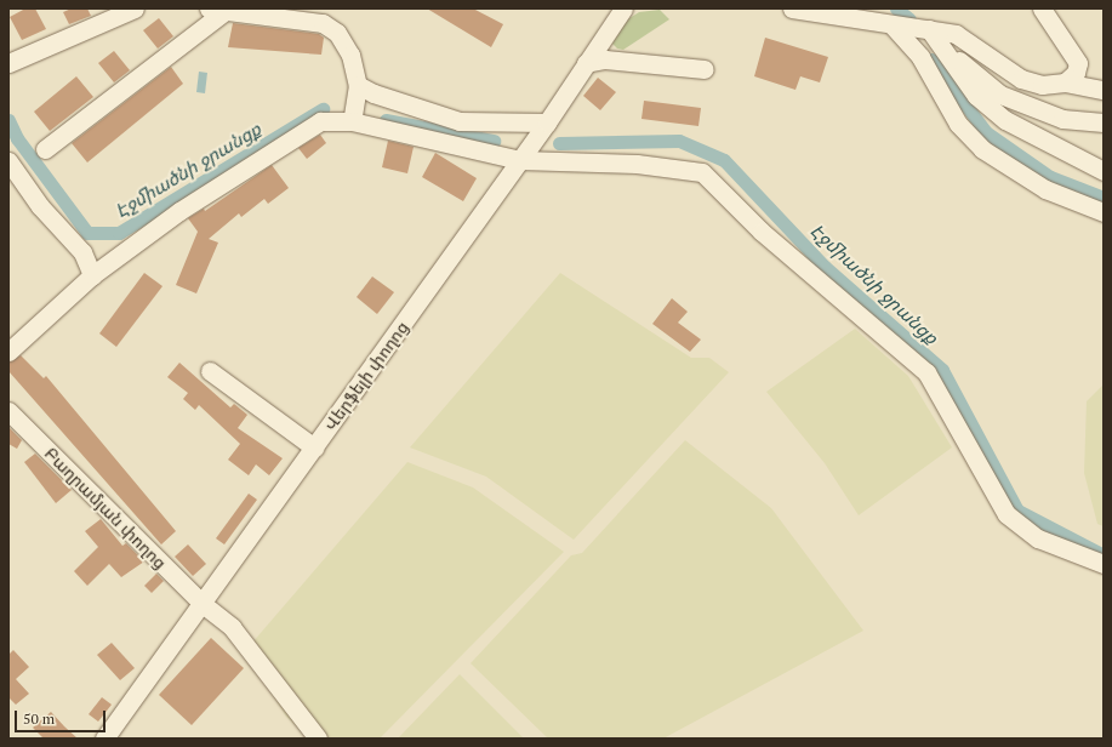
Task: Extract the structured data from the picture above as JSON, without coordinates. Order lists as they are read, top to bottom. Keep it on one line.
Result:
{"streets":{"street":["Վերֆելի փողոց","Բաղրամյան փողոց"]},"crossings":[["Վերֆելի փողոց","Բաղրամյան փողոց"]],"water":["Էջմիածնի ջրանցք"],"scale_bar":"50 m"}
